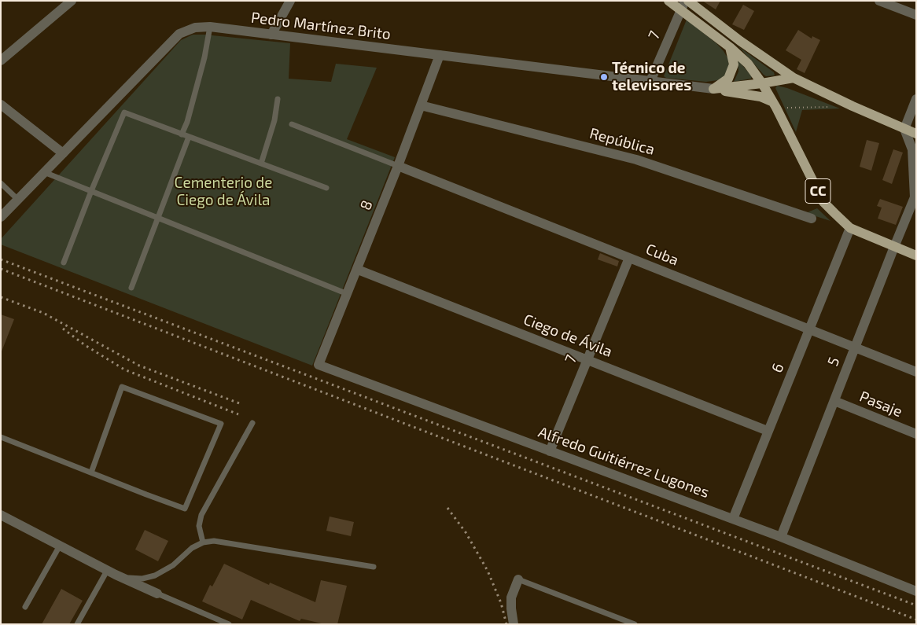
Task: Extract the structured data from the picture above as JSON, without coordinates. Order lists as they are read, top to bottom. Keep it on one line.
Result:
{"streets":{"main road":["CC"],"street":["Pedro Martínez Brito","7","República","8","Cuba","Ciego de Ávila","5","6","Pasaje","Alfredo Guitiérrez Lugones"]},"crossings":[["Pedro Martínez Brito","7"],["Pedro Martínez Brito","8"],["7","CC"],["7","Cuba"],["7","Ciego de Ávila"],["7","Alfredo Guitiérrez Lugones"],["República","8"],["CC","5"],["CC","6"],["8","Cuba"],["8","Ciego de Ávila"],["8","Alfredo Guitiérrez Lugones"],["Cuba","5"],["Cuba","6"],["Ciego de Ávila","6"],["5","Pasaje"],["5","Alfredo Guitiérrez Lugones"],["6","Alfredo Guitiérrez Lugones"]],"parks":["Cementerio de Ciego de Ávila"],"places":["Técnico de televisores"]}
